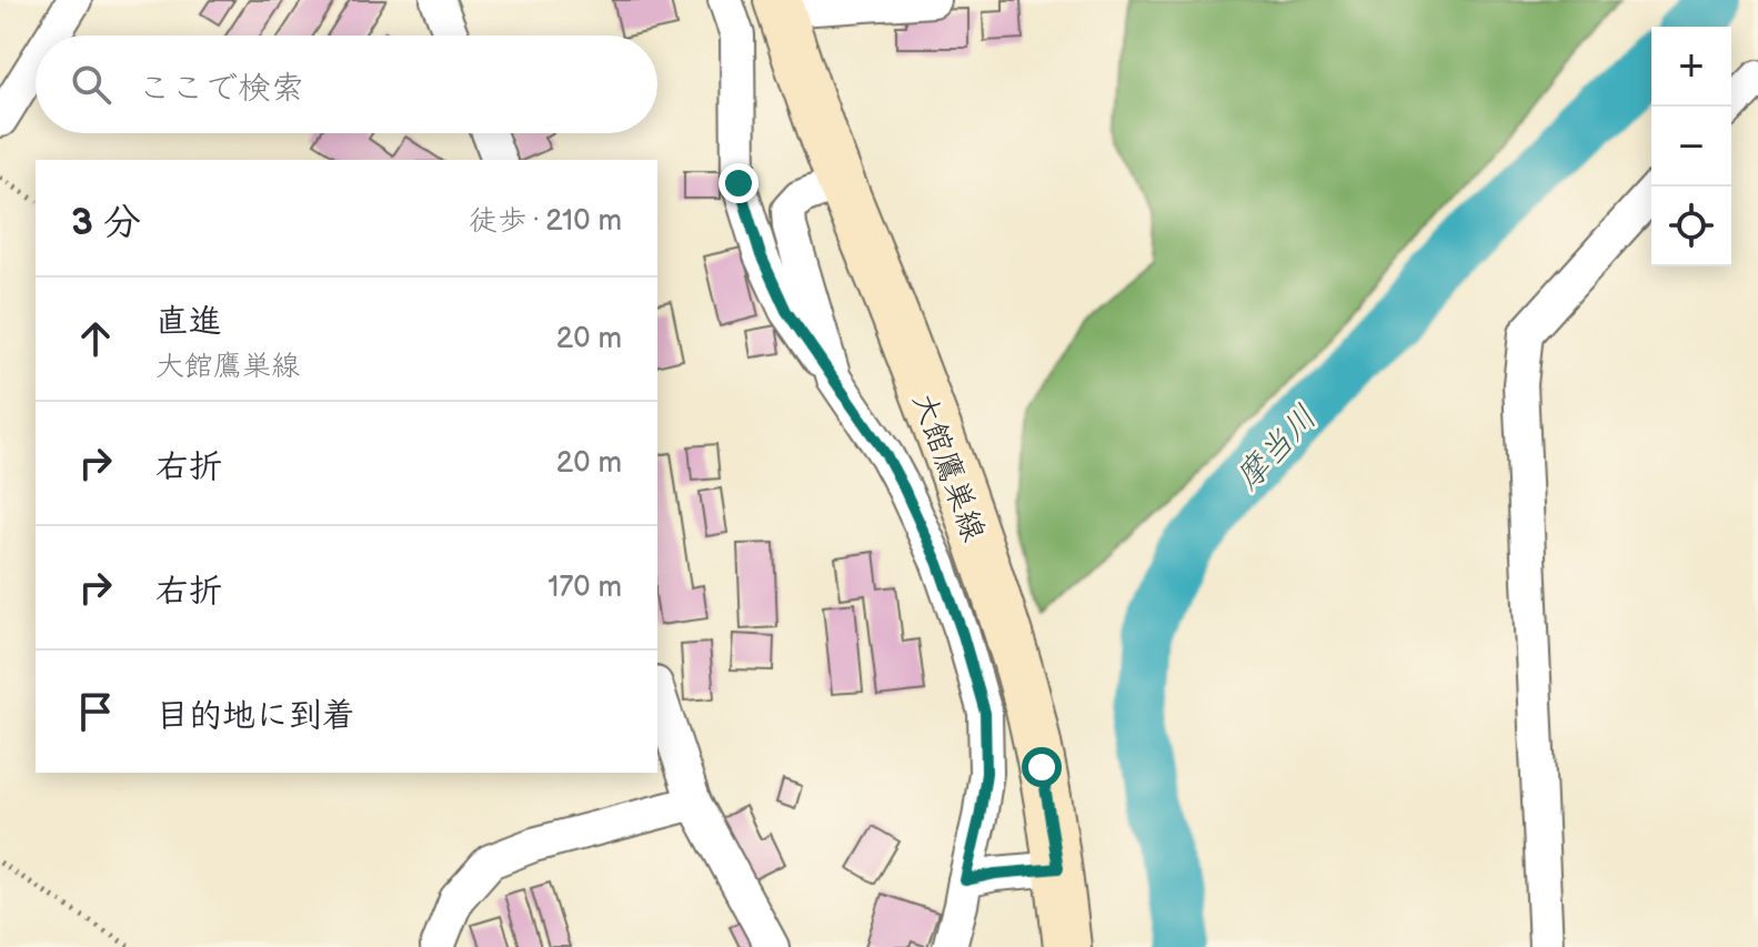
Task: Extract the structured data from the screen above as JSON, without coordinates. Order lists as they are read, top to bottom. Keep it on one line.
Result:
{"streets":{"main road":["大館鷹巣線"]},"water":["摩当川"],"page":{"map_buttons":["+","−"],"search":"ここで検索","heading":["3 分","徒歩 · 210 m"],"list":[["直進","大館鷹巣線","20 m"],["右折","20 m"],["右折","170 m"],"目的地に到着"]}}
